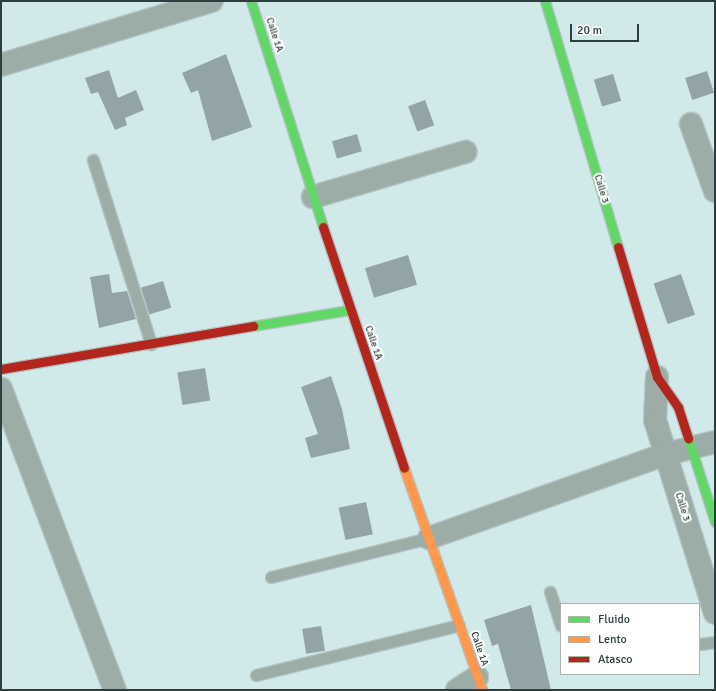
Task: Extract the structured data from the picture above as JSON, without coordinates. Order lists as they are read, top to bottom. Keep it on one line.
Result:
{"streets":{"street":["Calle 1A","Calle 3"]},"legend":["Fluido","Lento","Atasco"],"scale_bar":"20 m"}
